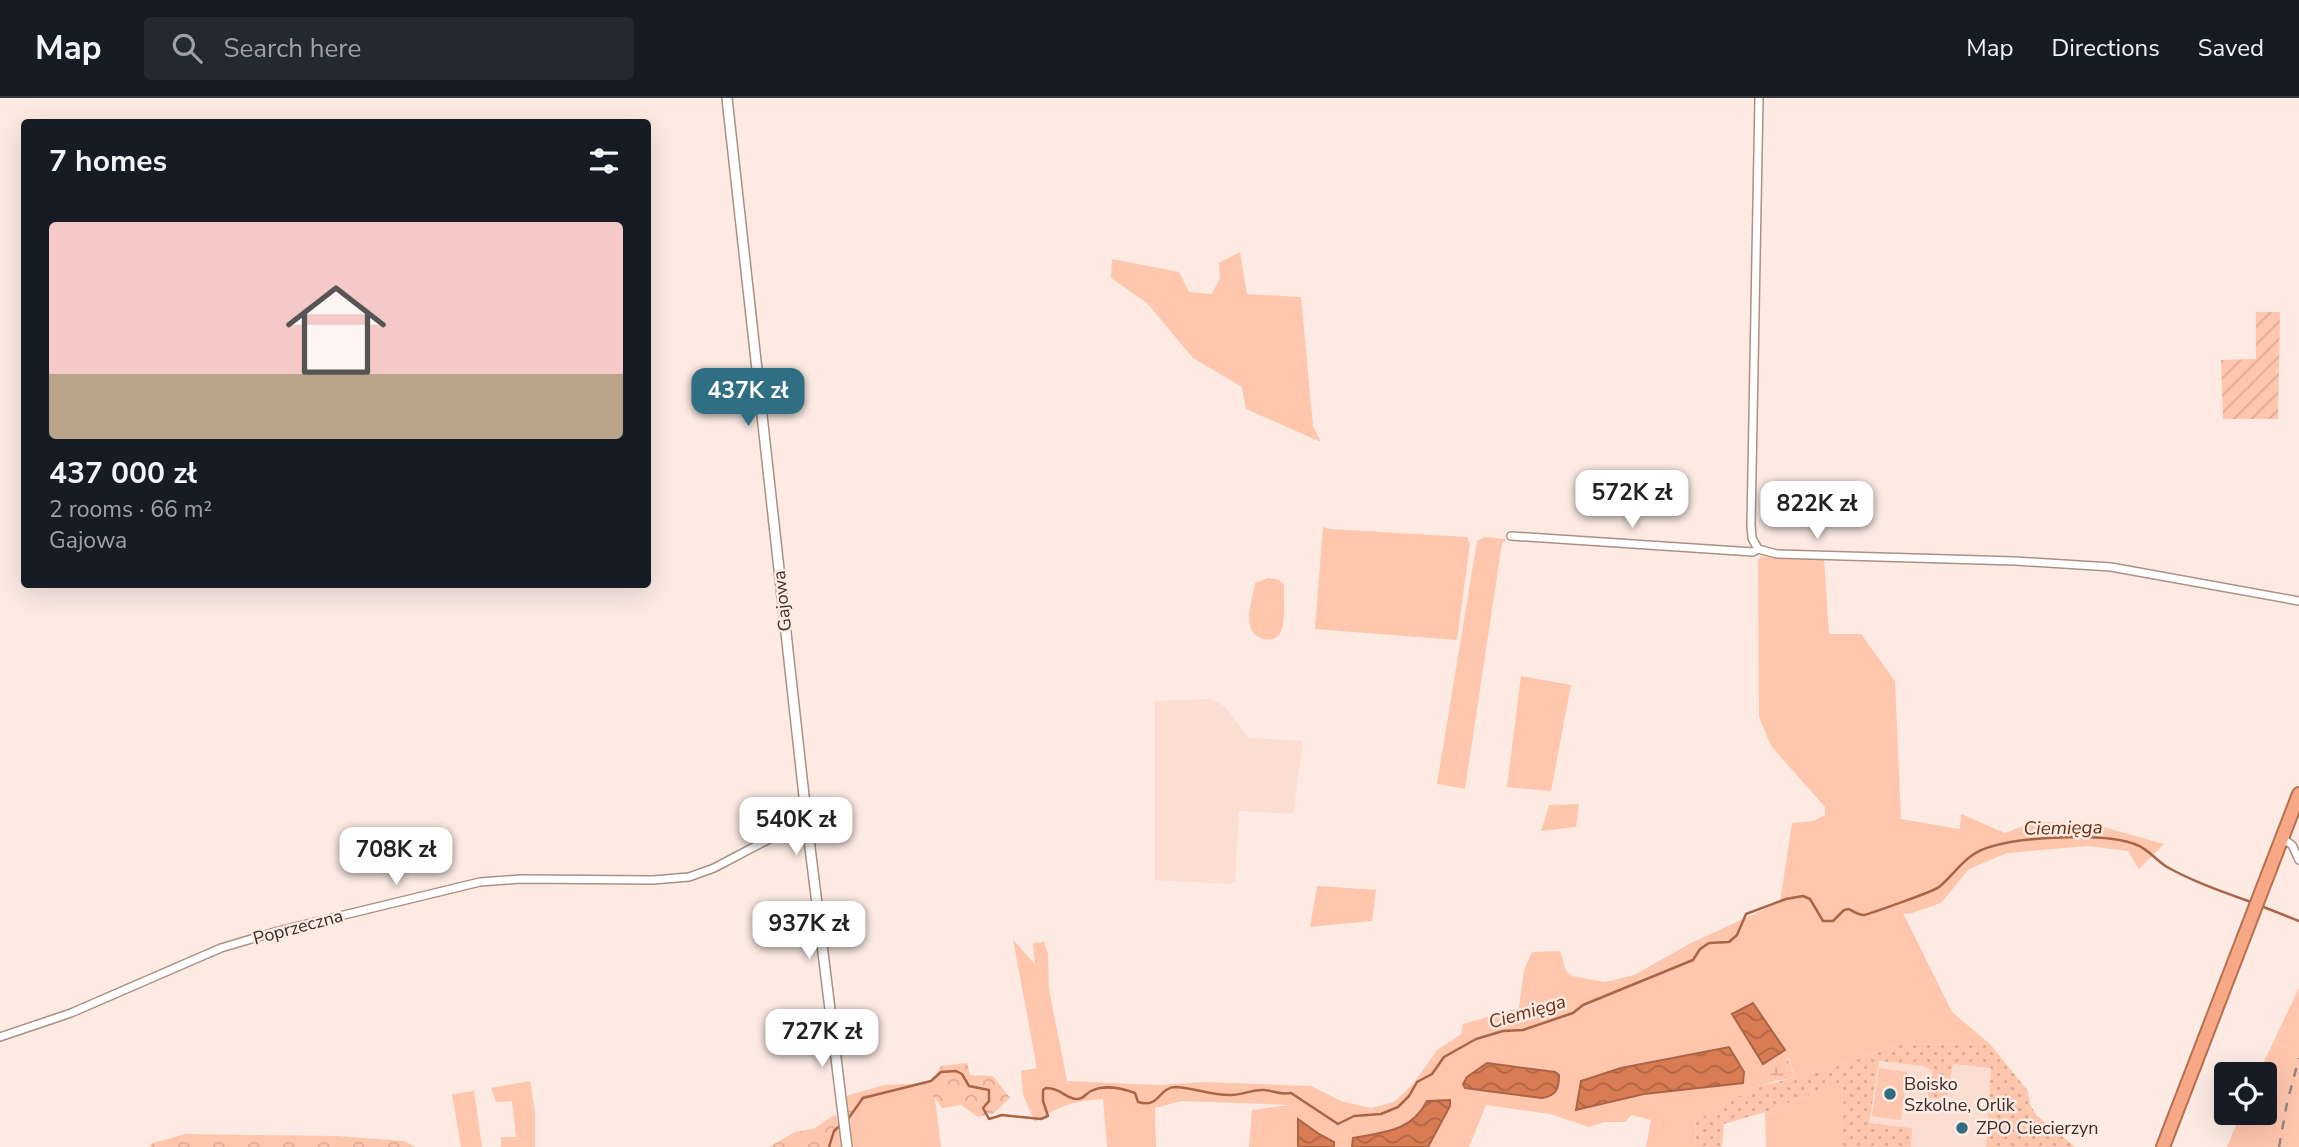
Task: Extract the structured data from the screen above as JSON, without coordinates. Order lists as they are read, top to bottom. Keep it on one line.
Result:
{"streets":{"street":["Gajowa","Poprzeczna"]},"crossings":[["Gajowa","Poprzeczna"]],"water":["Ciemięga"],"places":["Boisko Szkolne, Orlik","ZPO Ciecierzyn"],"page":{"header":"Map","search":"Search here","nav":["Map","Directions","Saved"],"heading":"7 homes","list":[{"name":"437 000 zł","note":"2 rooms · 66 m² · Gajowa"}],"price":["437K zł","572K zł","822K zł","540K zł","708K zł","937K zł","727K zł"]}}
